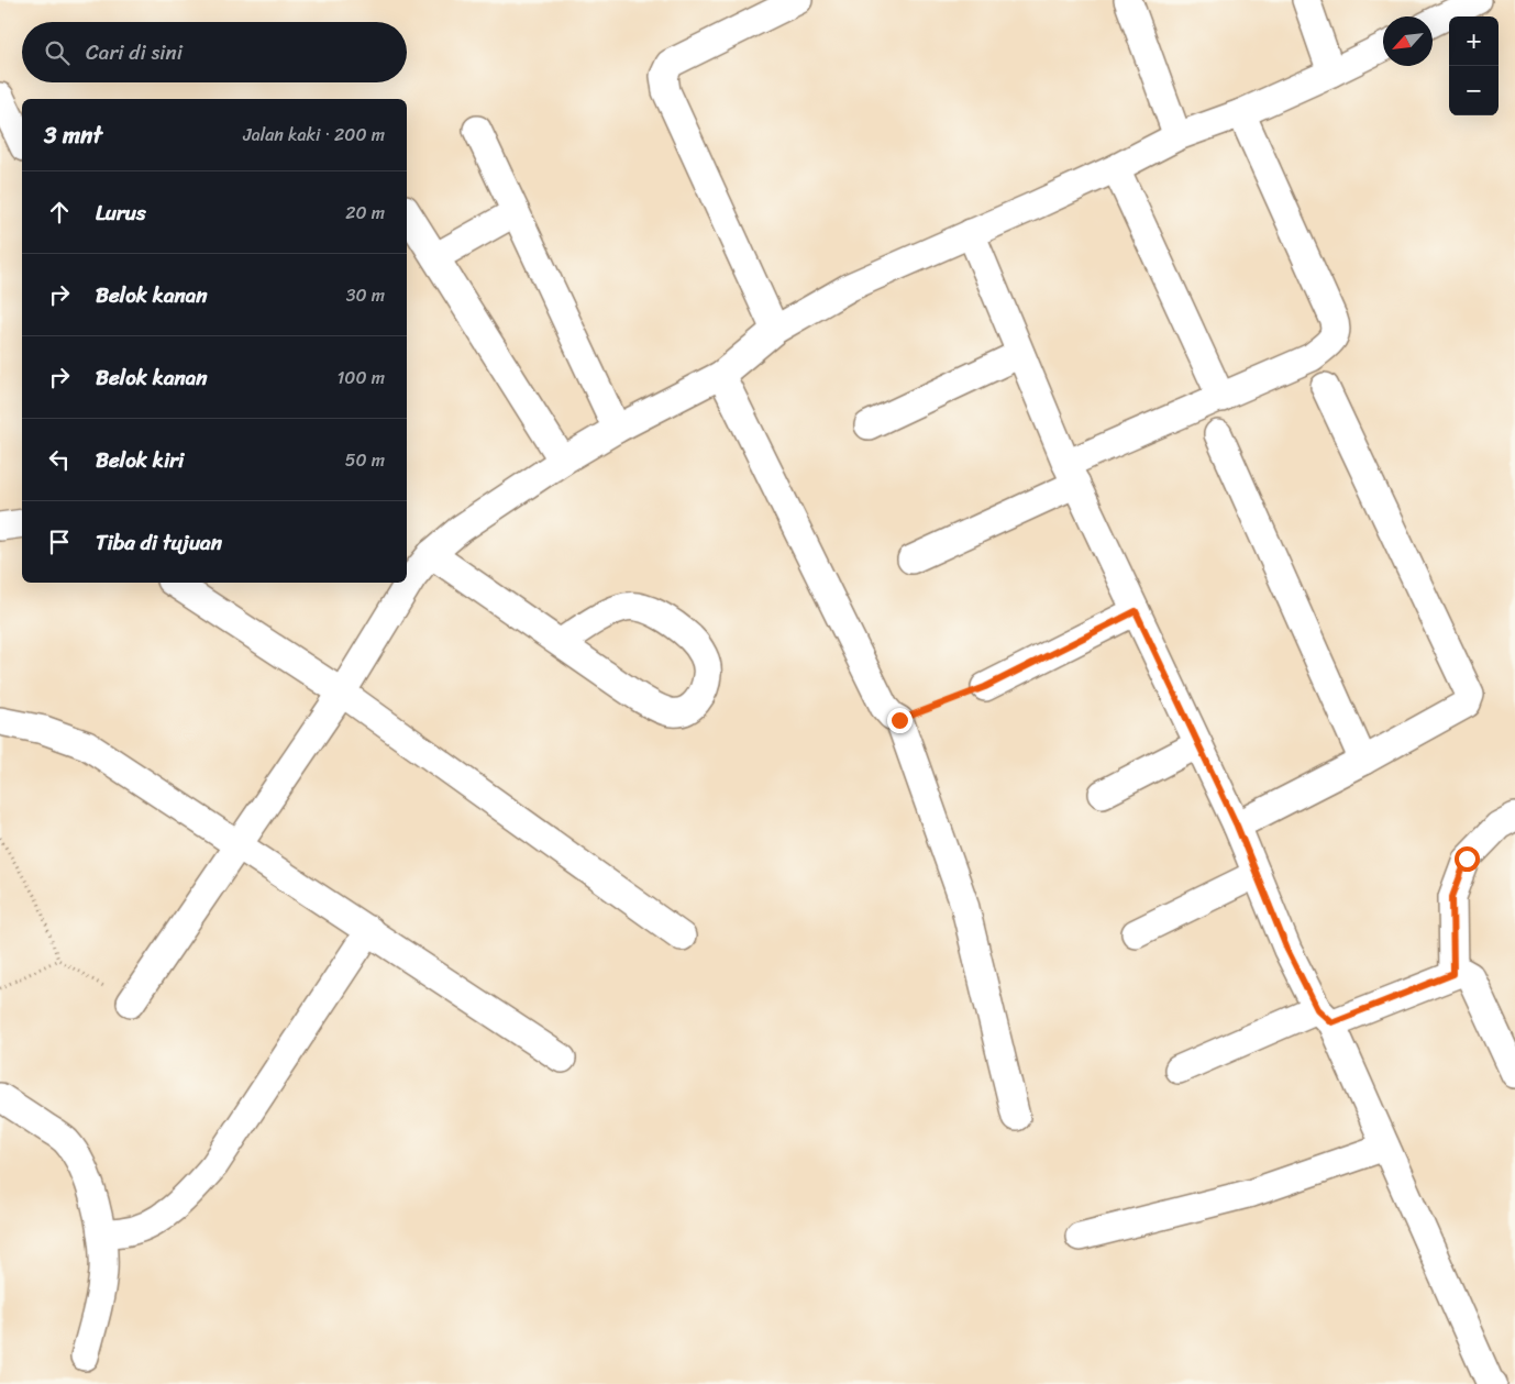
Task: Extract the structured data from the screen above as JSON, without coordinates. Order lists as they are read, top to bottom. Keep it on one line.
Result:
{"north":"bottom left","page":{"map_buttons":["+","−"],"search":"Cari di sini","heading":["3 mnt","Jalan kaki · 200 m"],"list":[["Lurus","20 m"],["Belok kanan","30 m"],["Belok kanan","100 m"],["Belok kiri","50 m"],"Tiba di tujuan"]}}
